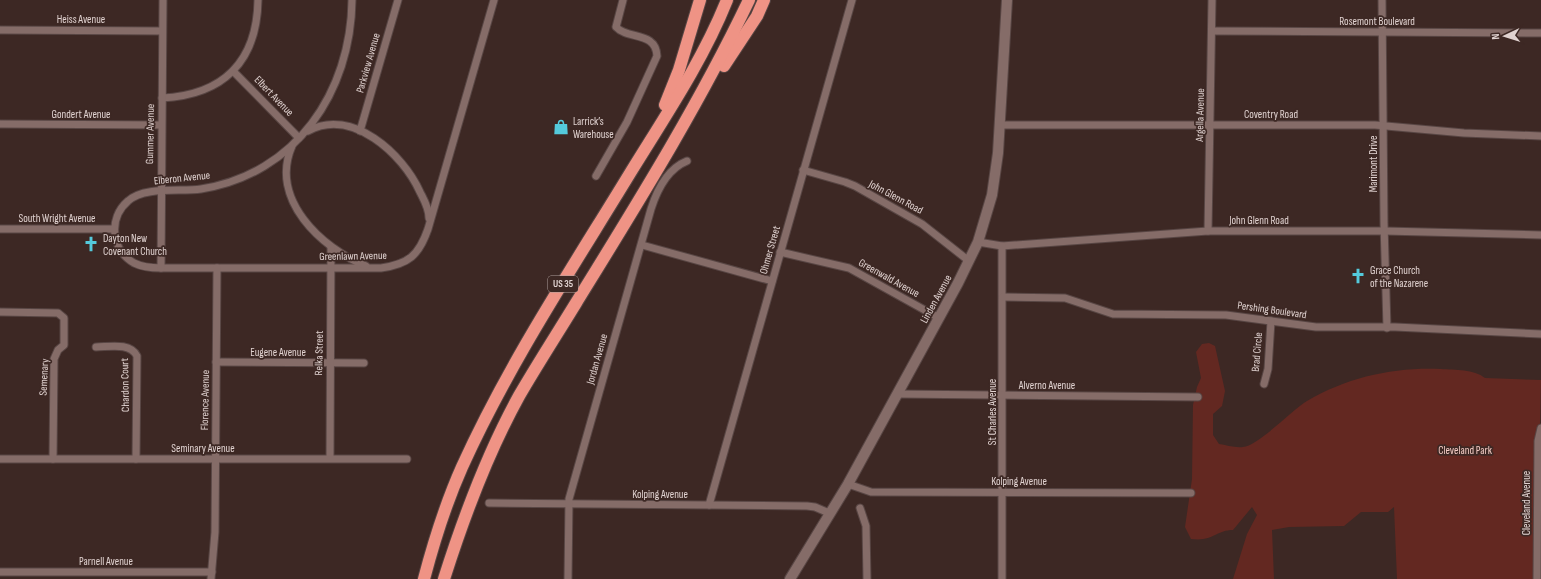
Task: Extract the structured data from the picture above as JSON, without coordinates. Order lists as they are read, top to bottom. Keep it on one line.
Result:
{"streets":{"highway":["US 35"],"main road":["Linden Avenue"],"street":["Heiss Avenue","Rosemont Boulevard","Parkview Avenue","Elbert Avenue","Gondert Avenue","Coventry Road","Argella Avenue","Gummer Avenue","Marimont Drive","Elberon Avenue","John Glenn Road","South Wright Avenue","Ohmer Street","Greenlawn Avenue","Greenwald Avenue","Pershing Boulevard","Eugene Avenue","Brad Circle","Relka Street","Jordan Avenue","Semenary","Chardon Court","Alverno Avenue","Florence Avenue","St Charles Avenue","Seminary Avenue","Kolping Avenue","Cleveland Avenue","Parnell Avenue"]},"crossings":[["Heiss Avenue","Gummer Avenue"],["Rosemont Boulevard","Argella Avenue"],["Rosemont Boulevard","Marimont Drive"],["Parkview Avenue","Elbert Avenue"],["Parkview Avenue","Elberon Avenue"],["Parkview Avenue","Greenlawn Avenue"],["Parkview Avenue","Relka Street"],["Elbert Avenue","Elberon Avenue"],["Elbert Avenue","Greenlawn Avenue"],["Elbert Avenue","Relka Street"],["Gondert Avenue","Gummer Avenue"],["Coventry Road","Argella Avenue"],["Coventry Road","Marimont Drive"],["Coventry Road","Linden Avenue"],["Argella Avenue","John Glenn Road"],["Gummer Avenue","Elberon Avenue"],["Gummer Avenue","Greenlawn Avenue"],["Marimont Drive","John Glenn Road"],["Marimont Drive","Pershing Boulevard"],["Elberon Avenue","South Wright Avenue"],["Elberon Avenue","Greenlawn Avenue"],["Elberon Avenue","Relka Street"],["John Glenn Road","Ohmer Street"],["John Glenn Road","Linden Avenue"],["John Glenn Road","St Charles Avenue"],["South Wright Avenue","Greenlawn Avenue"],["Ohmer Street","Greenwald Avenue"],["Ohmer Street","Kolping Avenue"],["Greenlawn Avenue","Relka Street"],["Greenlawn Avenue","Florence Avenue"],["Greenwald Avenue","Linden Avenue"],["Linden Avenue","Alverno Avenue"],["Linden Avenue","Kolping Avenue"],["Pershing Boulevard","Brad Circle"],["Pershing Boulevard","St Charles Avenue"],["Eugene Avenue","Relka Street"],["Eugene Avenue","Florence Avenue"],["Relka Street","Seminary Avenue"],["Jordan Avenue","Kolping Avenue"],["Semenary","Seminary Avenue"],["Chardon Court","Seminary Avenue"],["Alverno Avenue","St Charles Avenue"],["Florence Avenue","Seminary Avenue"],["Florence Avenue","Parnell Avenue"],["St Charles Avenue","Kolping Avenue"]],"parks":["Cleveland Park"],"places":{"shop":["Larrick’s Warehouse"],"church":["Dayton New Covenant Church","Grace Church of the Nazarene"]},"north":"left"}
